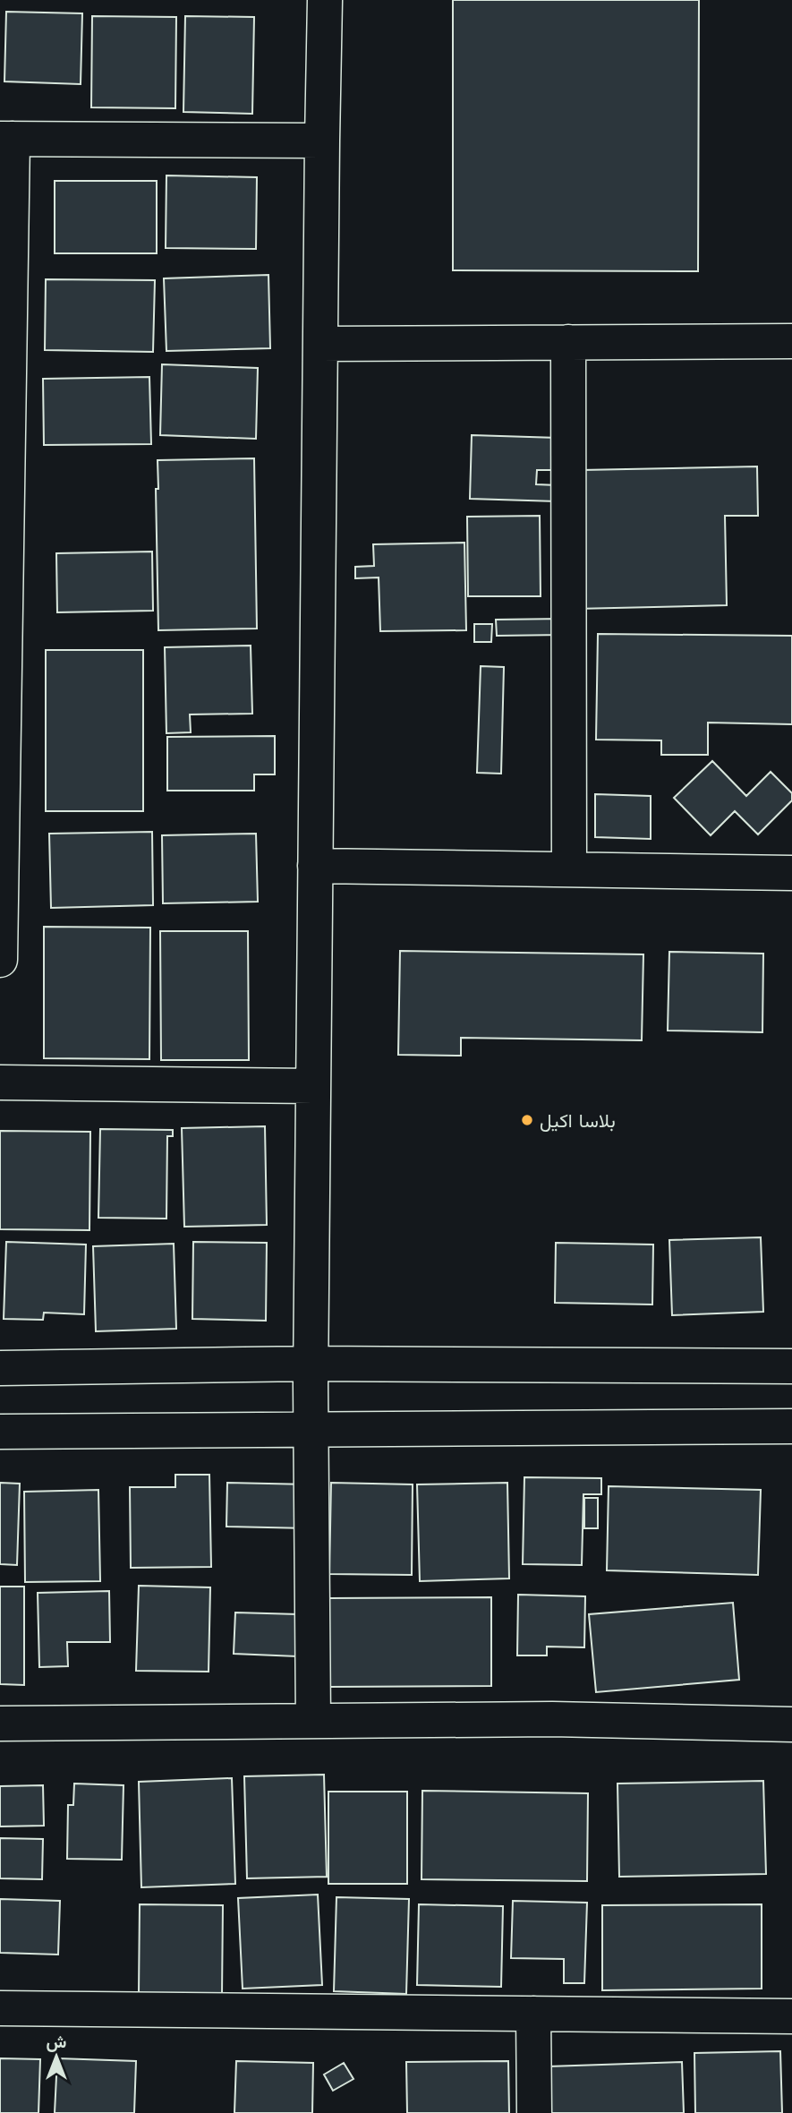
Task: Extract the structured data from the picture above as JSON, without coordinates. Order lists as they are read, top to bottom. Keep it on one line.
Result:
{"places":["بلاسا اكيل"],"north":"top"}
